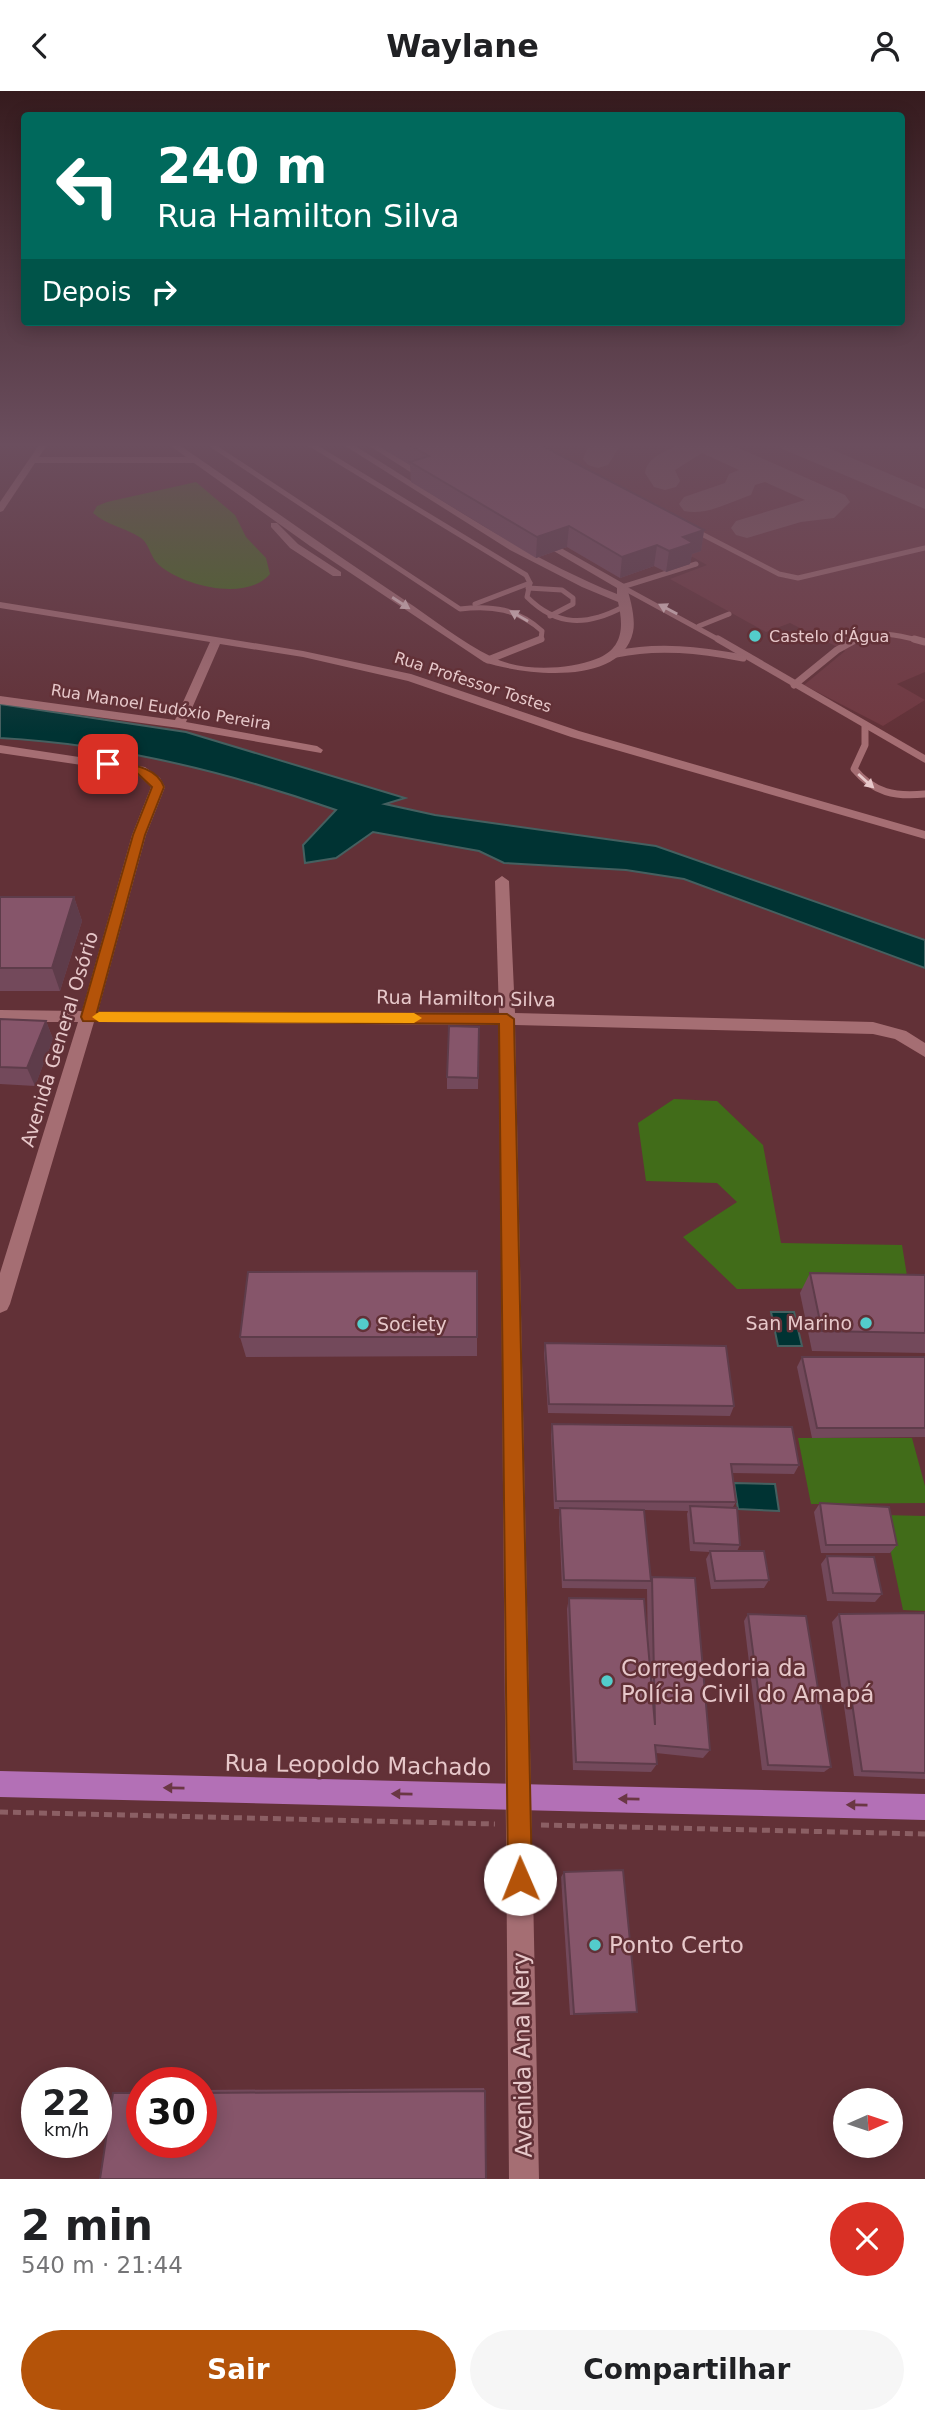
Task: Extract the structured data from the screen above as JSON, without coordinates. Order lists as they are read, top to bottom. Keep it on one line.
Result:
{"streets":{"main road":["Rua Leopoldo Machado"],"street":["Rua Professor Tostes","Rua Manoel Eudóxio Pereira","Rua Hamilton Silva","Avenida General Osório","Avenida Ana Nery"]},"crossings":[["Rua Hamilton Silva","Avenida General Osório"],["Rua Hamilton Silva","Avenida Ana Nery"],["Rua Leopoldo Machado","Avenida Ana Nery"]],"one_way":["Rua Leopoldo Machado"],"places":["Castelo d'Água","San Marino","Society","Corregedoria da Polícia Civil do Amapá","Ponto Certo"],"north":"right","page":{"header":"Waylane","turn":["240 m","Rua Hamilton Silva"],"then":"Depois","speed":"22 km/h","limit":"30","heading":["2 min","540 m · 21:44"],"buttons":["Sair","Compartilhar"]}}
